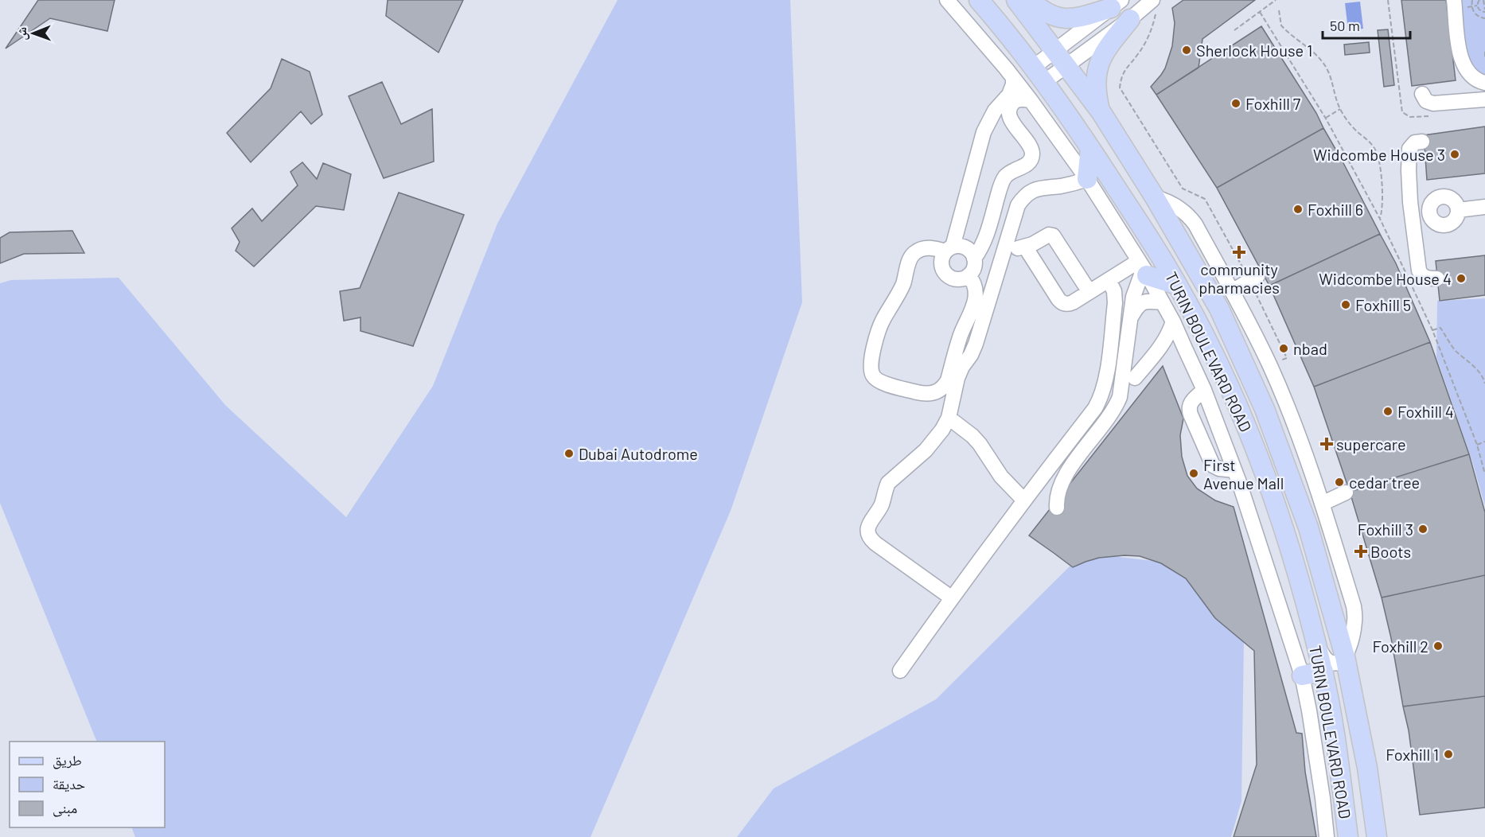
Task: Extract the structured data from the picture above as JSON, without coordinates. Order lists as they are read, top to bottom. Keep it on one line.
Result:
{"streets":{"main road":["TURIN BOULEVARD ROAD"]},"places":{"other":["Sherlock House 1","Foxhill 7","Widcombe House 3","Foxhill 6","Widcombe House 4","Foxhill 5","nbad","Foxhill 4","Dubai Autodrome","First Avenue Mall","cedar tree","Foxhill 3","Foxhill 2","Foxhill 1"],"health":["community pharmacies","supercare","Boots"]},"legend":["طريق","حديقة","مبنى"],"scale_bar":"50 m","north":"left"}
